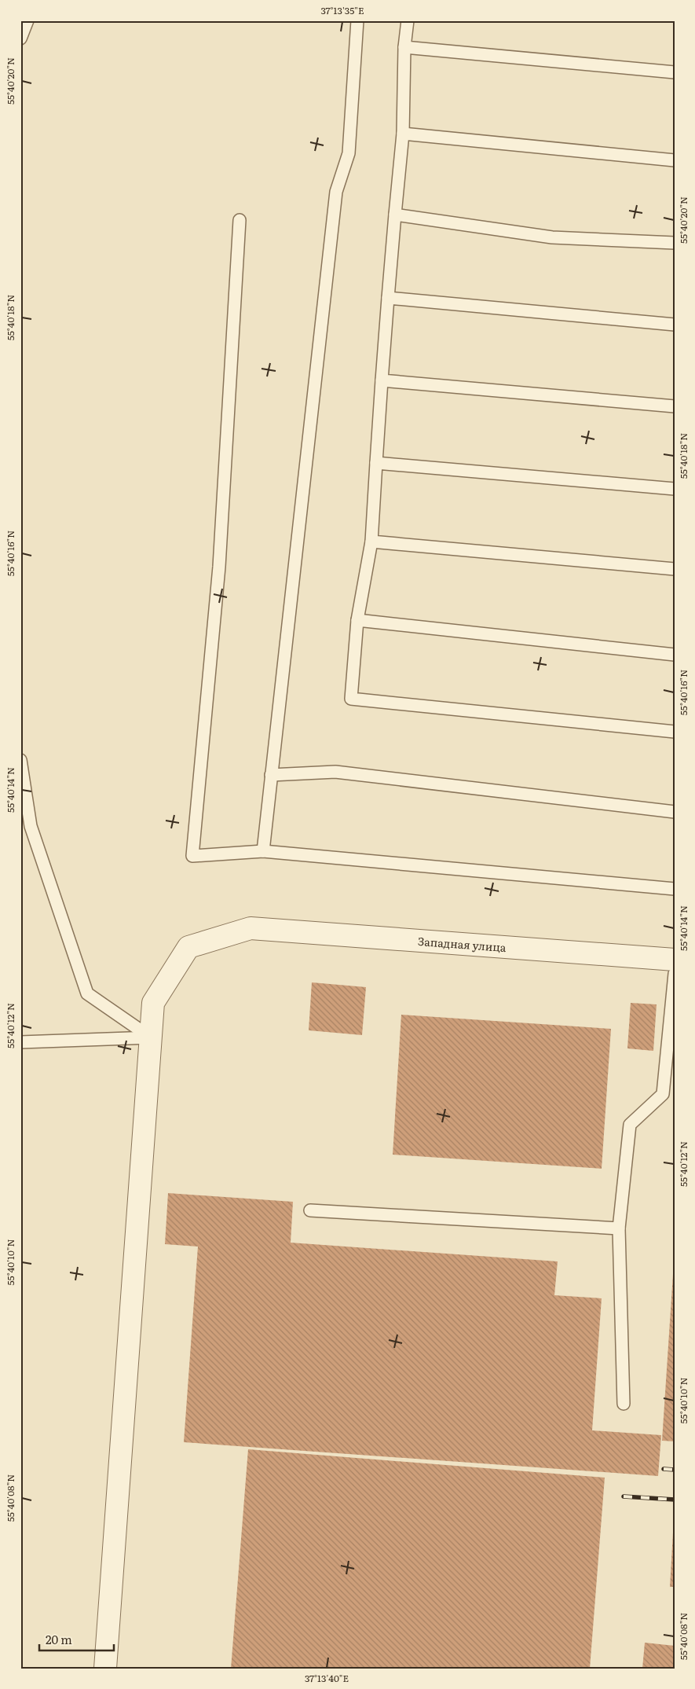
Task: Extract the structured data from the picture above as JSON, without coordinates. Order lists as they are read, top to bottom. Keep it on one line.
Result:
{"streets":{"street":["Западная улица"]},"scale_bar":"20 m","coordinates":["37°13'35\"E","55°40'20\"N","55°40'18\"N","55°40'16\"N","55°40'14\"N","55°40'12\"N","55°40'10\"N","55°40'08\"N","37°13'40\"E"]}
